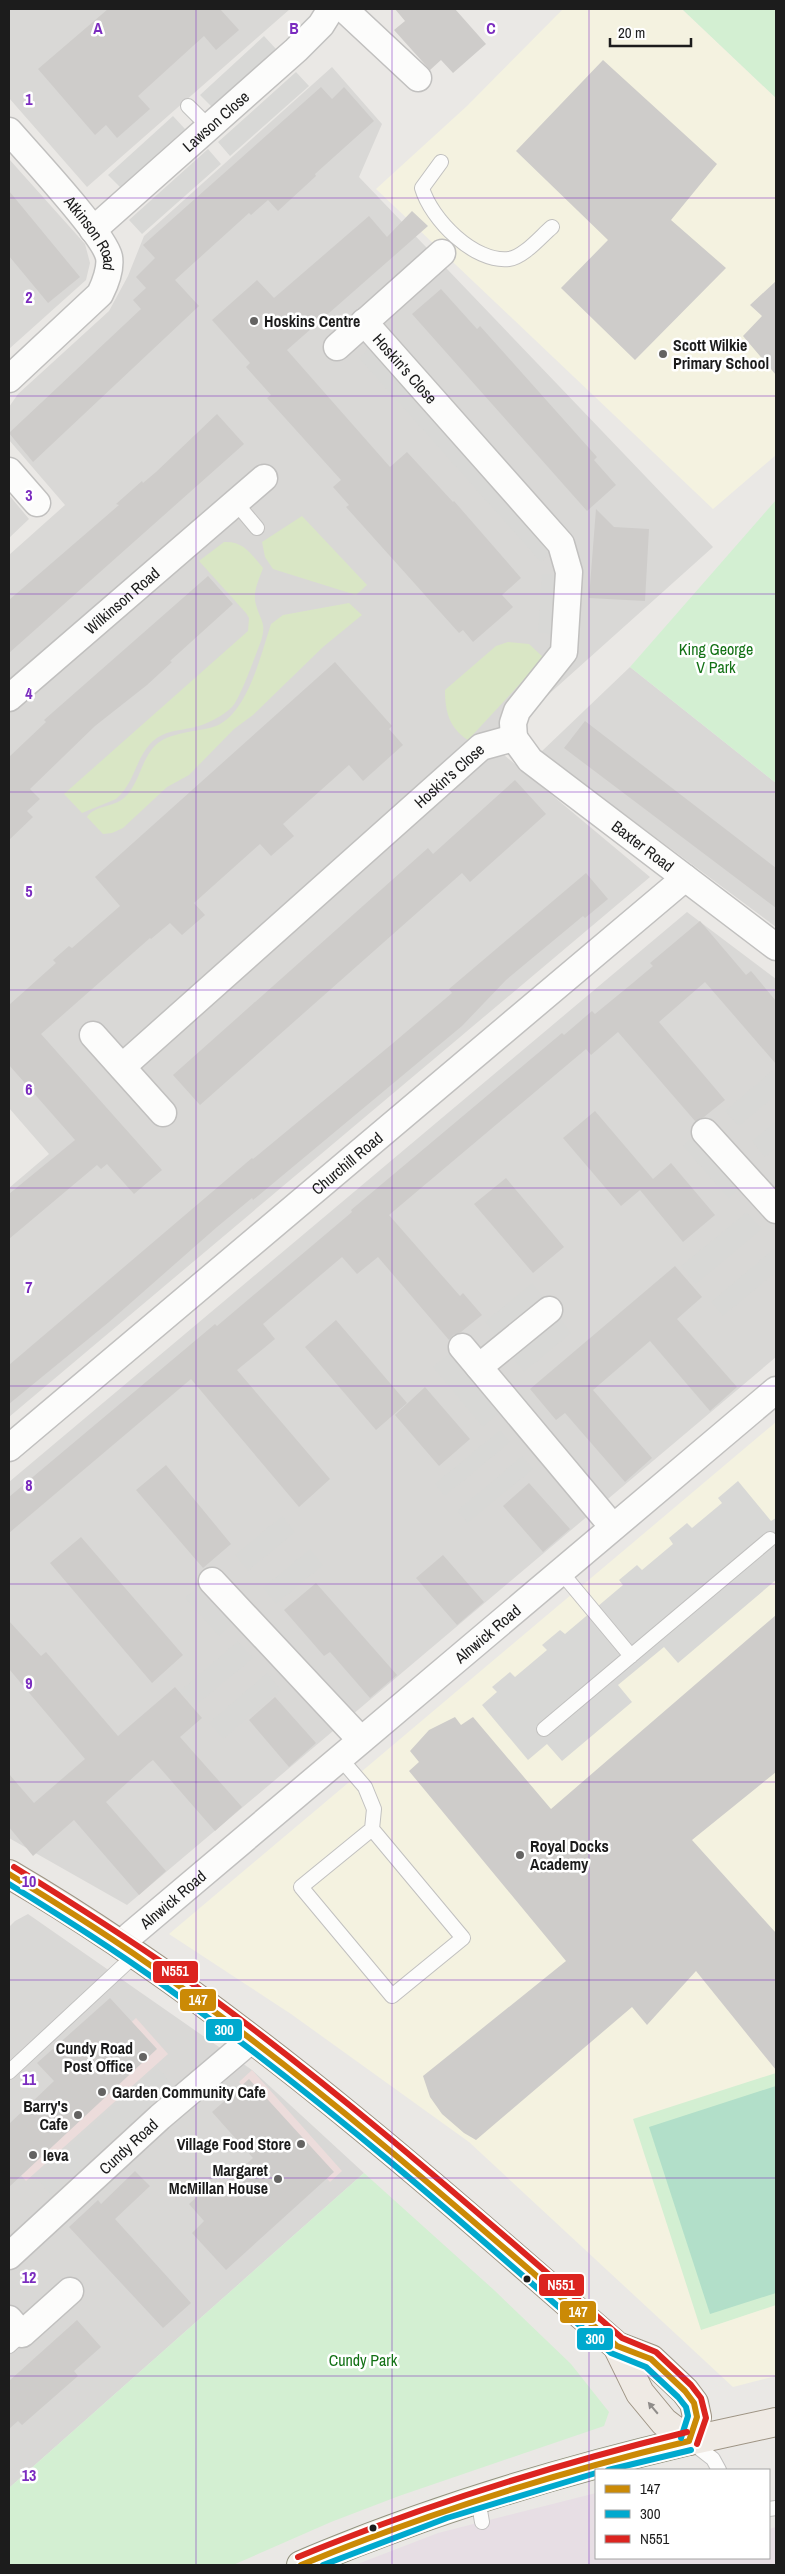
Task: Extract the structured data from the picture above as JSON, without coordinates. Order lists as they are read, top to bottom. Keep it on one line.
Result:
{"streets":{"street":["Lawson Close","Atkinson Road","Hoskin's Close","Wilkinson Road","Baxter Road","Churchill Road","Alnwick Road","Cundy Road"]},"crossings":[["Lawson Close","Atkinson Road"],["Hoskin's Close","Baxter Road"],["Baxter Road","Churchill Road"]],"parks":["King George V Park","Cundy Park"],"places":["Hoskins Centre","Scott Wilkie Primary School","Royal Docks Academy","Cundy Road Post Office","Garden Community Cafe","Barry's Cafe","Village Food Store","Ieva","Margaret McMillan House"],"lines":["transit line N551","transit line 147","transit line 300"],"legend":["147","300","N551"],"scale_bar":"20 m","grid":{"columns":["A","B","C"],"rows":["1","2","3","4","5","6","7","8","9","10","11","12","13"]}}
